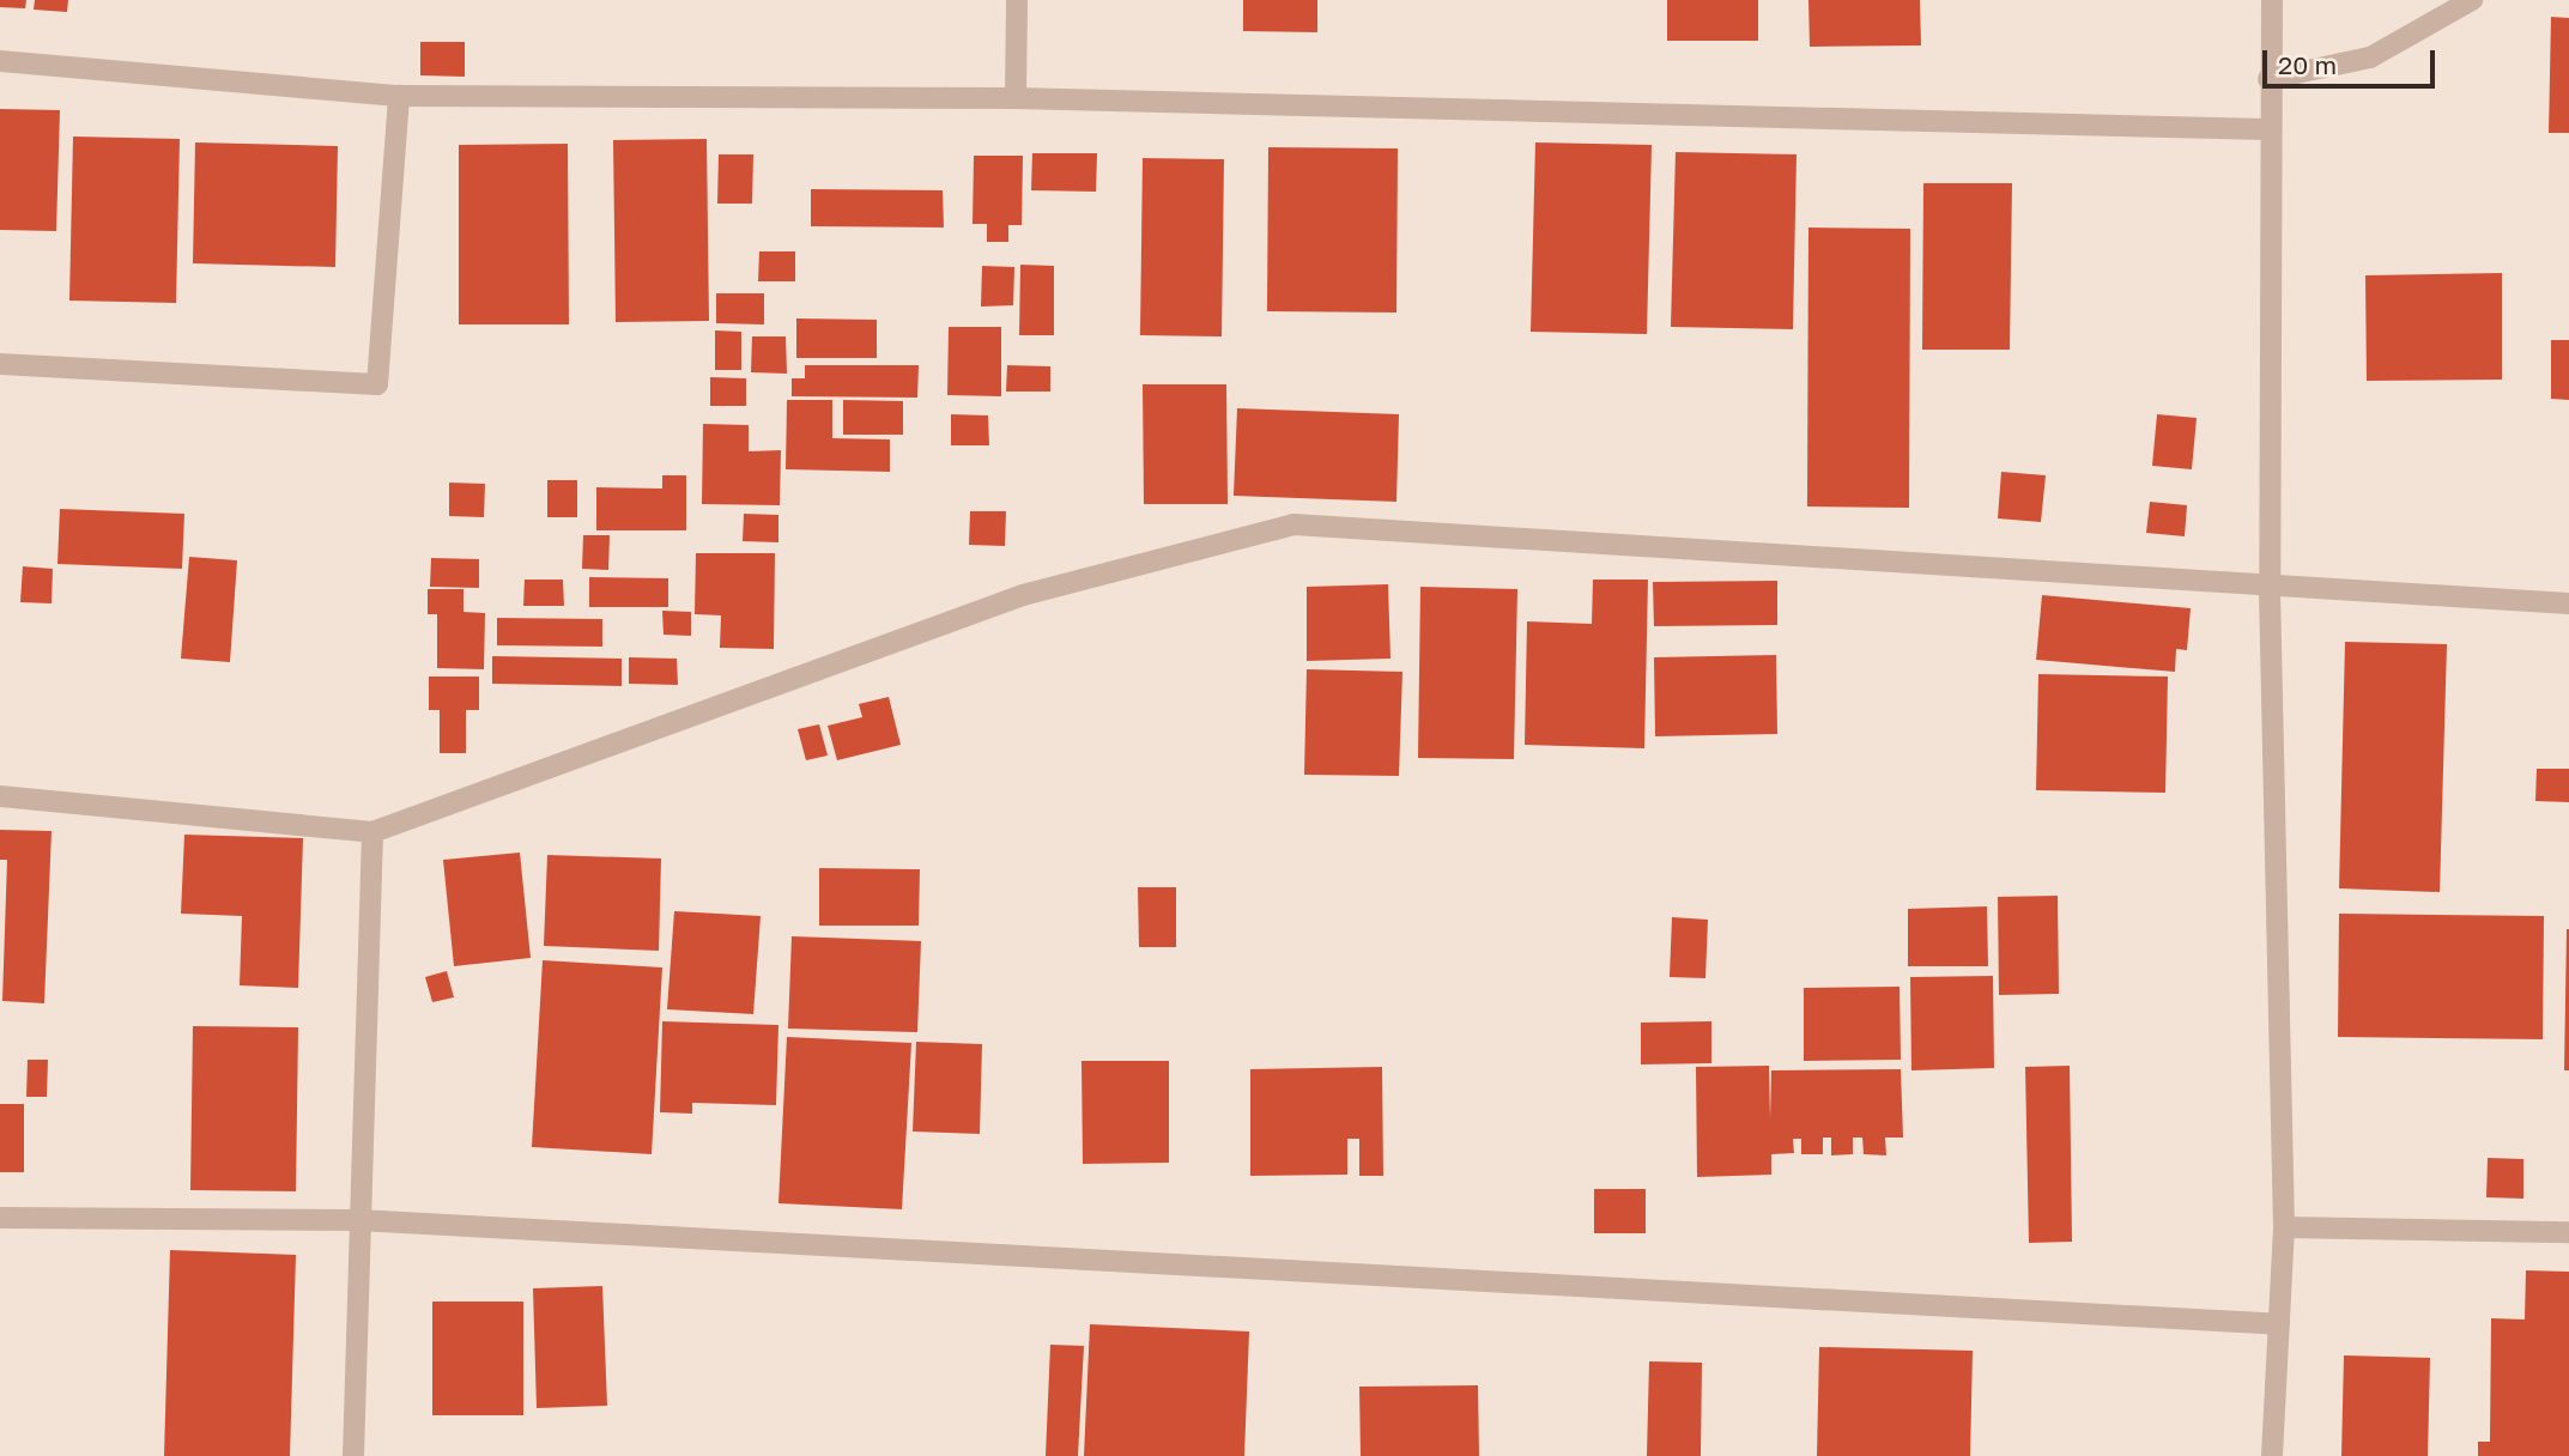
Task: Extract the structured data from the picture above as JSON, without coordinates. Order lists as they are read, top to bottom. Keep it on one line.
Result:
{"scale_bar":"20 m"}
